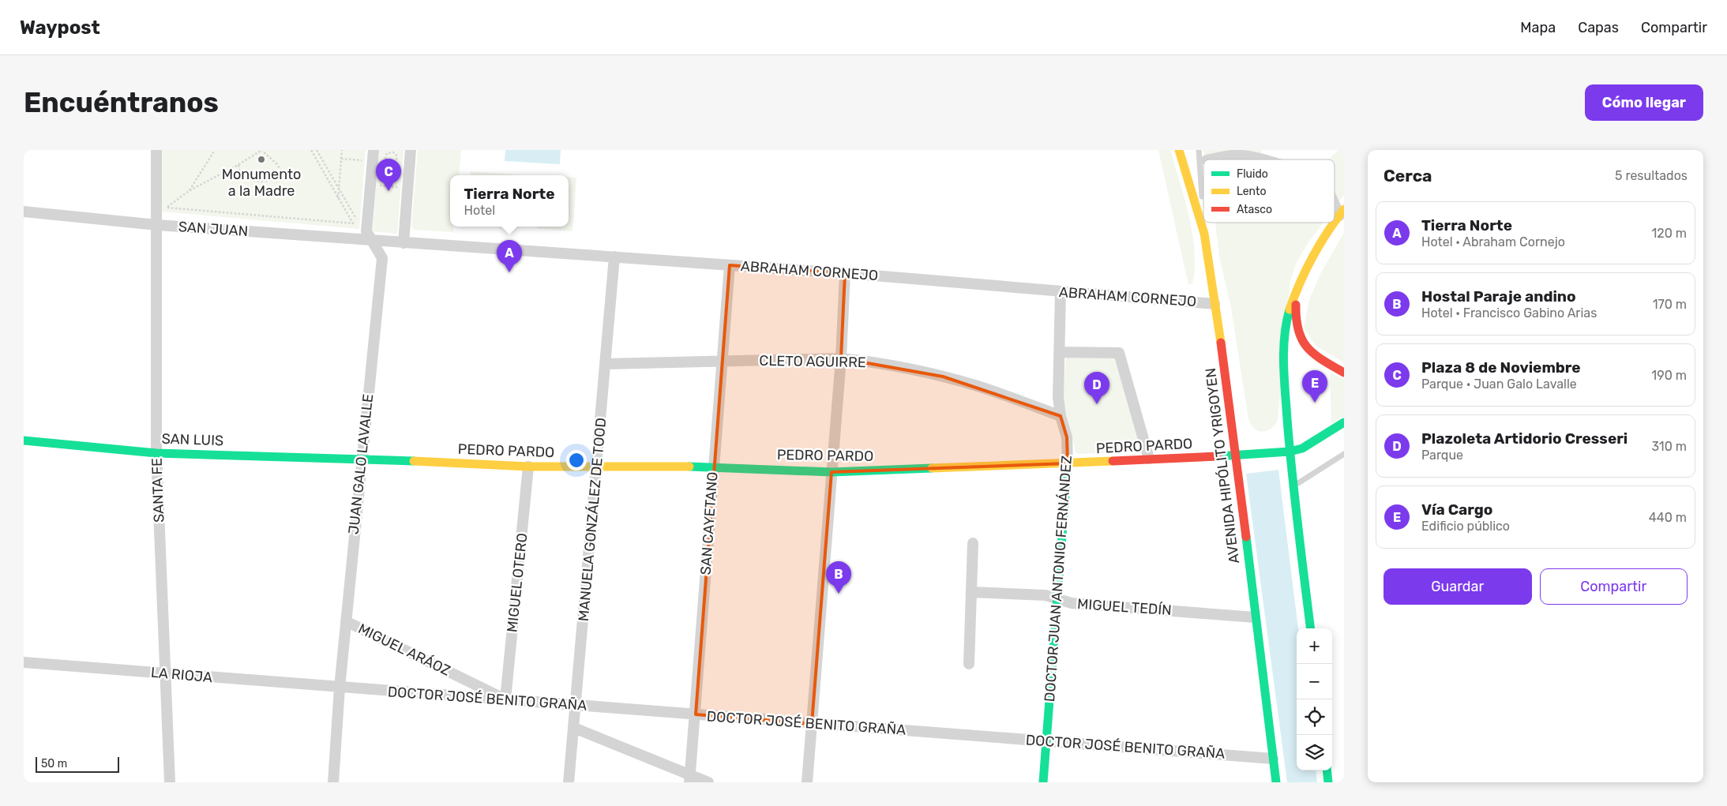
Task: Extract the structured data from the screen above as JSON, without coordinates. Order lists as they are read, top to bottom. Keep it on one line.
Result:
{"streets":{"main road":["SAN LUIS","PEDRO PARDO","AVENIDA HIPÓLITO YRIGOYEN","DOCTOR JUAN ANTONIO FERNÁNDEZ"],"street":["SAN JUAN","ABRAHAM CORNEJO","CLETO AGUIRRE","JUAN GALO LAVALLE","SANTA FE","MANUELA GONZÁLEZ DE TOOD","SAN CAYETANO","MIGUEL OTERO","MIGUEL TEDÍN","MIGUEL ARÁOZ","LA RIOJA","DOCTOR JOSÉ BENITO GRAÑA"]},"crossings":[["SAN JUAN","ABRAHAM CORNEJO"],["SAN JUAN","JUAN GALO LAVALLE"],["SAN JUAN","SANTA FE"],["ABRAHAM CORNEJO","AVENIDA HIPÓLITO YRIGOYEN"],["ABRAHAM CORNEJO","MANUELA GONZÁLEZ DE TOOD"],["ABRAHAM CORNEJO","SAN CAYETANO"],["ABRAHAM CORNEJO","DOCTOR JUAN ANTONIO FERNÁNDEZ"],["CLETO AGUIRRE","MANUELA GONZÁLEZ DE TOOD"],["CLETO AGUIRRE","SAN CAYETANO"],["CLETO AGUIRRE","DOCTOR JUAN ANTONIO FERNÁNDEZ"],["SAN LUIS","PEDRO PARDO"],["SAN LUIS","JUAN GALO LAVALLE"],["SAN LUIS","SANTA FE"],["PEDRO PARDO","JUAN GALO LAVALLE"],["PEDRO PARDO","AVENIDA HIPÓLITO YRIGOYEN"],["PEDRO PARDO","MANUELA GONZÁLEZ DE TOOD"],["PEDRO PARDO","SAN CAYETANO"],["PEDRO PARDO","DOCTOR JUAN ANTONIO FERNÁNDEZ"],["PEDRO PARDO","MIGUEL OTERO"],["JUAN GALO LAVALLE","MIGUEL ARÁOZ"],["JUAN GALO LAVALLE","LA RIOJA"],["JUAN GALO LAVALLE","DOCTOR JOSÉ BENITO GRAÑA"],["AVENIDA HIPÓLITO YRIGOYEN","MIGUEL TEDÍN"],["AVENIDA HIPÓLITO YRIGOYEN","DOCTOR JOSÉ BENITO GRAÑA"],["SANTA FE","LA RIOJA"],["MANUELA GONZÁLEZ DE TOOD","DOCTOR JOSÉ BENITO GRAÑA"],["SAN CAYETANO","DOCTOR JOSÉ BENITO GRAÑA"],["DOCTOR JUAN ANTONIO FERNÁNDEZ","MIGUEL TEDÍN"],["DOCTOR JUAN ANTONIO FERNÁNDEZ","DOCTOR JOSÉ BENITO GRAÑA"],["MIGUEL OTERO","MIGUEL ARÁOZ"],["MIGUEL OTERO","DOCTOR JOSÉ BENITO GRAÑA"],["MIGUEL ARÁOZ","DOCTOR JOSÉ BENITO GRAÑA"],["LA RIOJA","DOCTOR JOSÉ BENITO GRAÑA"]],"places":["Monumento a la Madre"],"legend":["Fluido","Lento","Atasco"],"scale_bar":"50 m","page":{"header":"Waypost","nav":["Mapa","Capas","Compartir"],"buttons":["Cómo llegar",["Guardar","Compartir"]],"title":"Encuéntranos","heading":["Cerca","5 resultados"],"pins":["C","A","E","D","B"],"popup":["Tierra Norte","Hotel"],"list":[{"mark":"A","name":"Tierra Norte","note":"Hotel · Abraham Cornejo","value":"120 m"},{"mark":"B","name":"Hostal Paraje andino","note":"Hotel · Francisco Gabino Arias","value":"170 m"},{"mark":"C","name":"Plaza 8 de Noviembre","note":"Parque · Juan Galo Lavalle","value":"190 m"},{"mark":"D","name":"Plazoleta Artidorio Cresseri","note":"Parque","value":"310 m"},{"mark":"E","name":"Vía Cargo","note":"Edificio público","value":"440 m"}],"map_buttons":["+","−"],"scale":"50 m"}}
